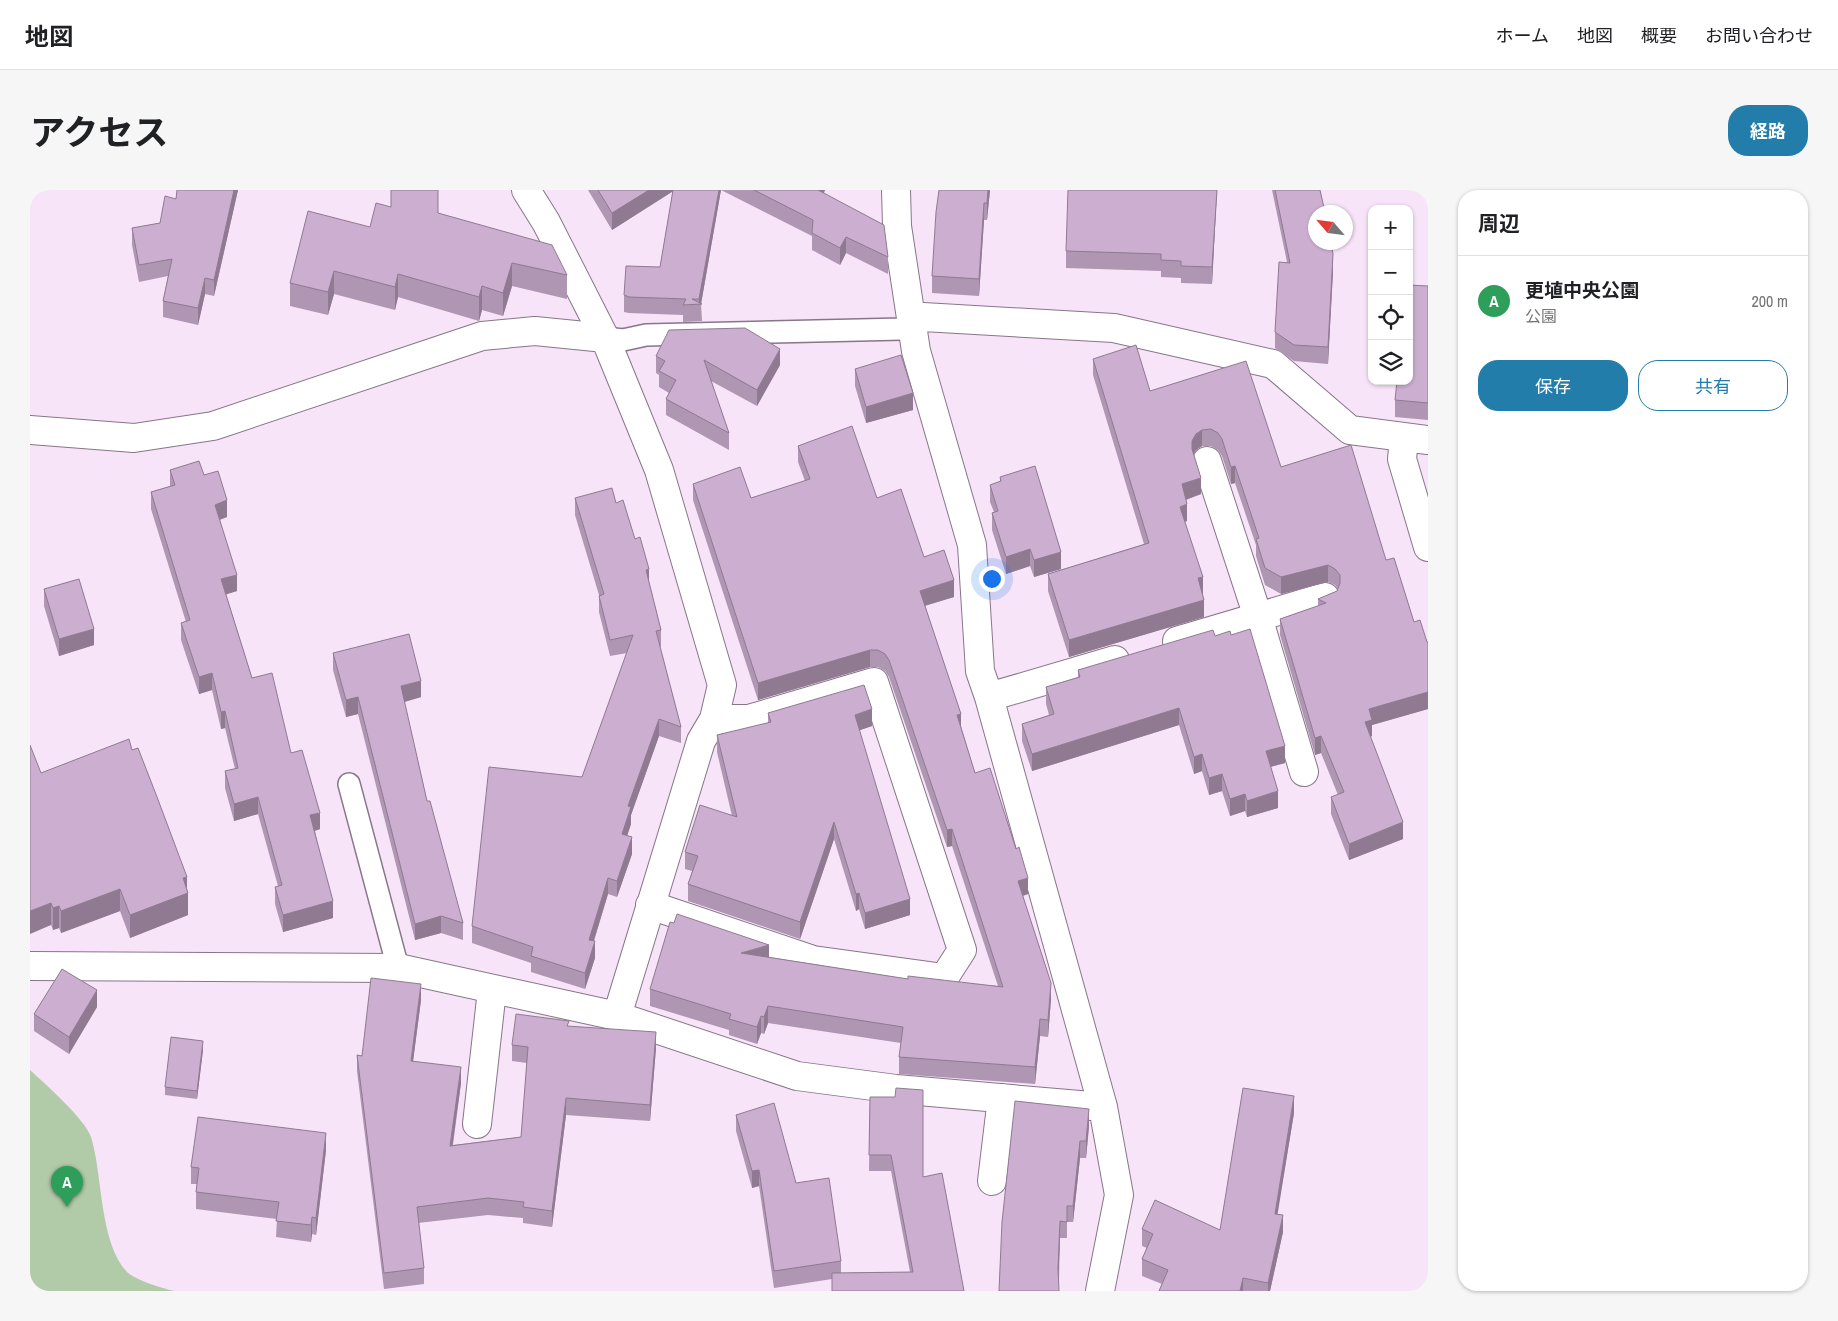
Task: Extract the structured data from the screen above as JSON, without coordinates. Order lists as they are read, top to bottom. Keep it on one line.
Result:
{"north":"top left","page":{"header":"地図","nav":["ホーム","地図","概要","お問い合わせ"],"title":"アクセス","buttons":["経路",["保存","共有"]],"heading":"周辺","map_buttons":["+","−"],"list":[{"mark":"A","name":"更埴中央公園","note":"公園","value":"200 m"}],"pins":"A"}}
